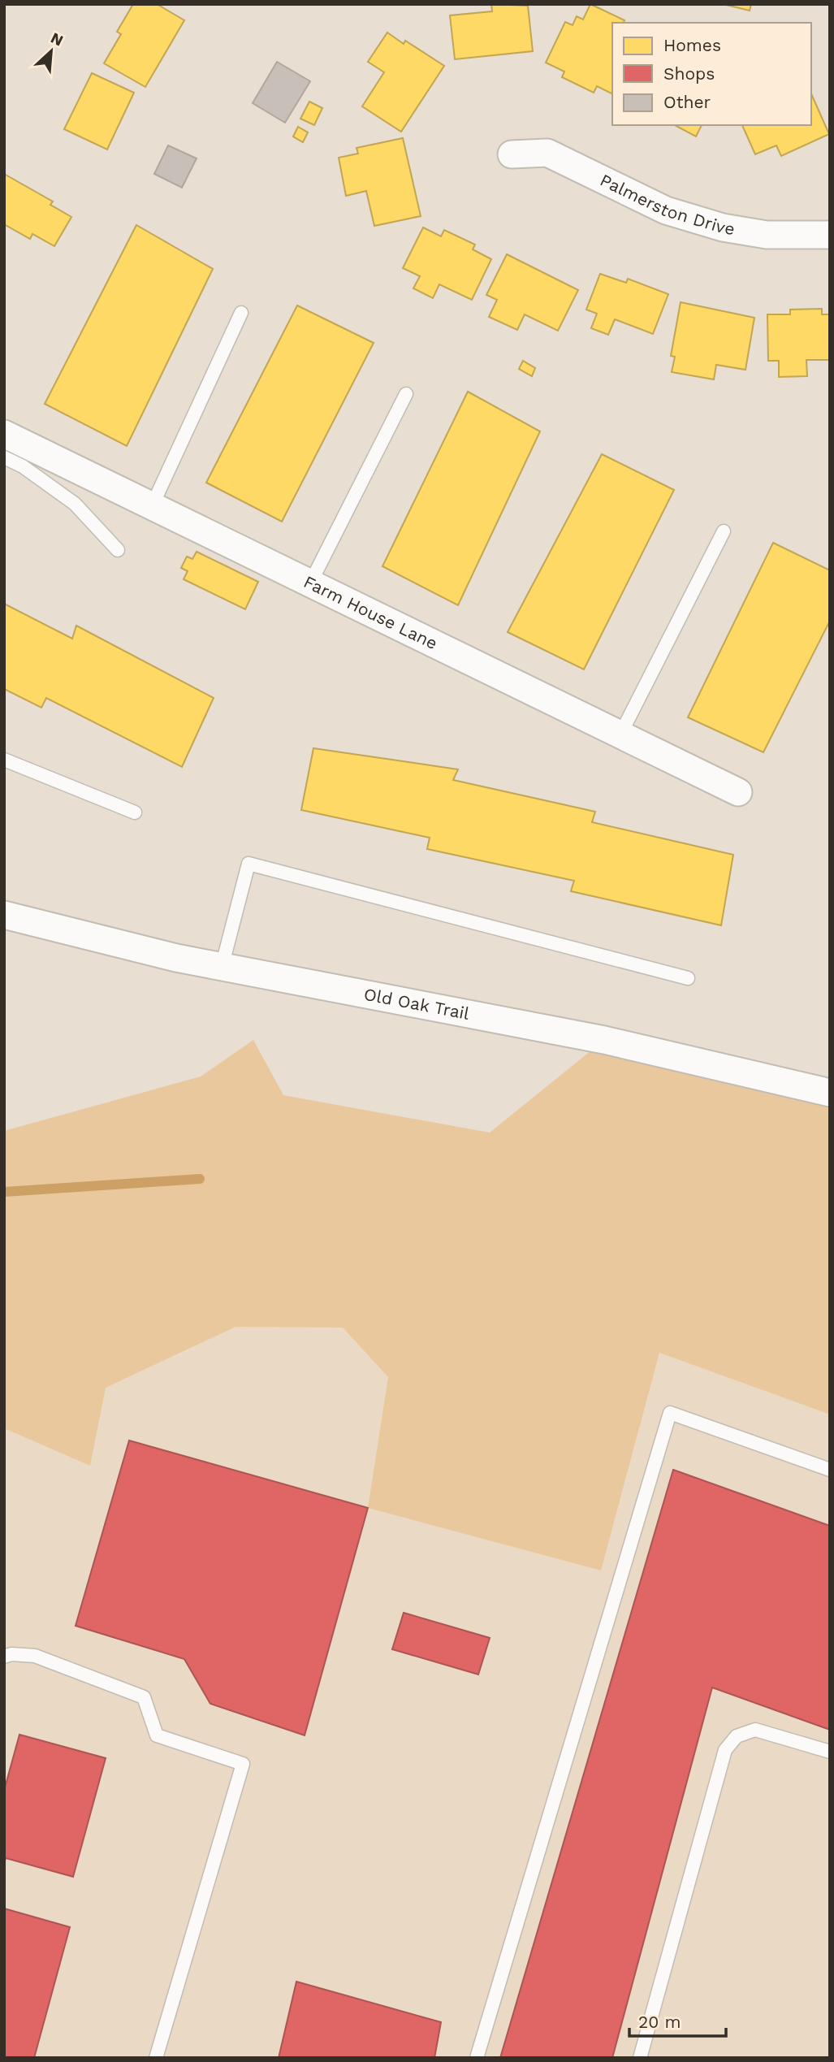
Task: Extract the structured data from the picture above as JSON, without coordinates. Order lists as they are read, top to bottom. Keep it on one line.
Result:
{"streets":{"street":["Palmerston Drive","Farm House Lane","Old Oak Trail"]},"legend":["Homes","Shops","Other"],"scale_bar":"20 m","north":"top right"}
